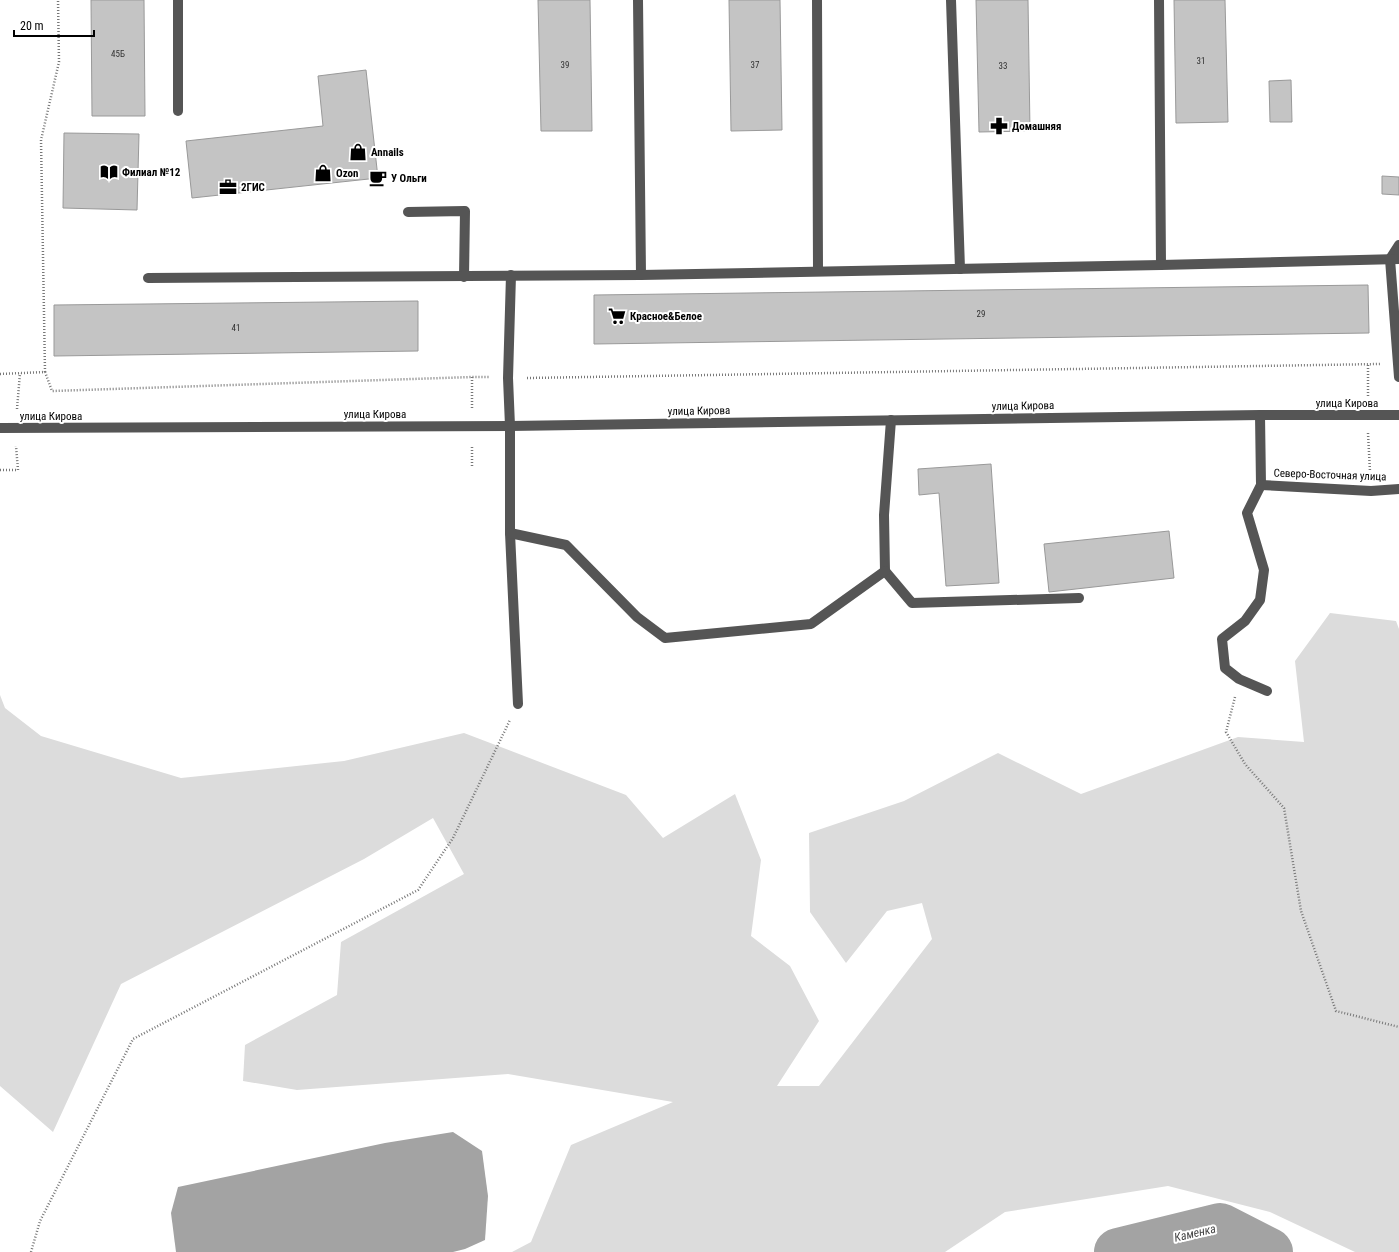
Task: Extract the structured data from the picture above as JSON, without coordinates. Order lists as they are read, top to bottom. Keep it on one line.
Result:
{"streets":{"street":["улица Кирова","Северо-Восточная улица"]},"water":["Каменка"],"places":{"pharmacy":["Домашняя"],"shop":["Annails","Ozon"],"library":["Филиал №12"],"cafe":["У Ольги"],"office":["2ГИС"],"supermarket":["Красное&Белое"]},"house_numbers":["45Б","31","39","37","33","29","41"],"scale_bar":"20 m"}
